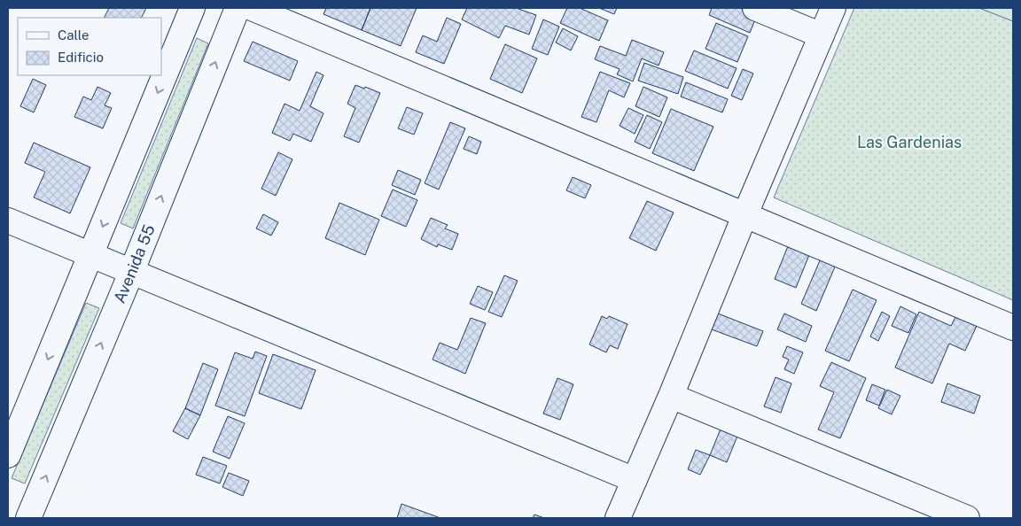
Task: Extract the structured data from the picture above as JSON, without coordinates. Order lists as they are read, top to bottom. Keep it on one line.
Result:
{"streets":{"street":["Avenida 55"]},"parks":["Las Gardenias"],"legend":["Calle","Edificio"]}
